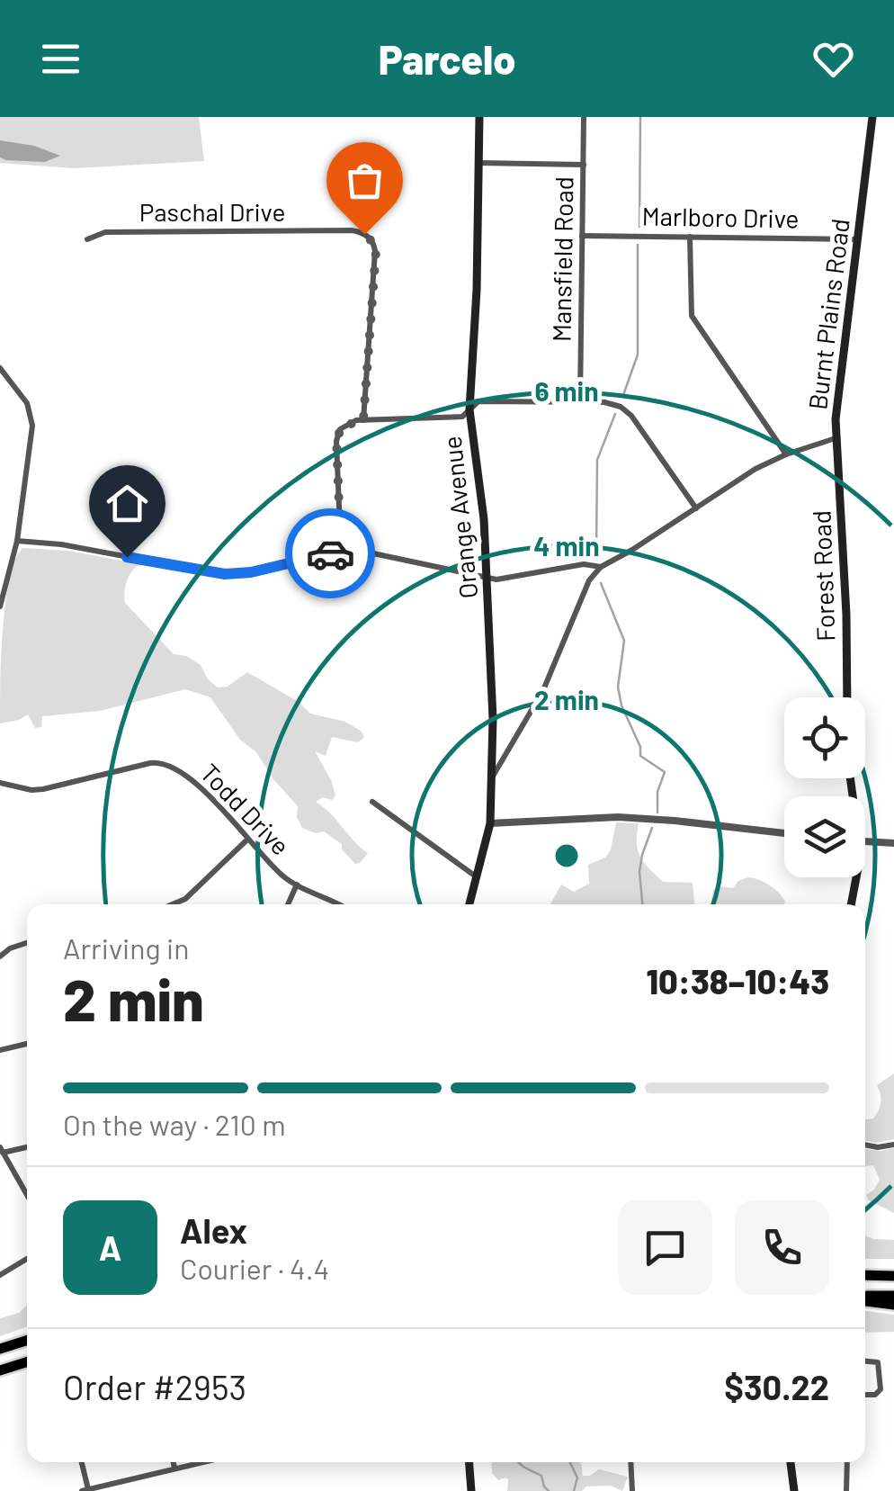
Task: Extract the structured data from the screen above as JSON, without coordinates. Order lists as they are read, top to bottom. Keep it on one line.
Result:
{"streets":{"main road":["Burnt Plains Road","Orange Avenue","Forest Road"],"street":["Paschal Drive","Marlboro Drive","Mansfield Road","Todd Drive"]},"crossings":[["Marlboro Drive","Mansfield Road"],["Marlboro Drive","Burnt Plains Road"],["Burnt Plains Road","Orange Avenue"],["Burnt Plains Road","Forest Road"]],"page":{"header":"Parcelo","heading":["2 min","Arriving in","10:38–10:43"],"panel":["Alex","Courier · 4.4","Order #2953","$30.22"],"bar":"On the way · 210 m","round":"A"},"rings":["6 min","4 min","2 min"]}
